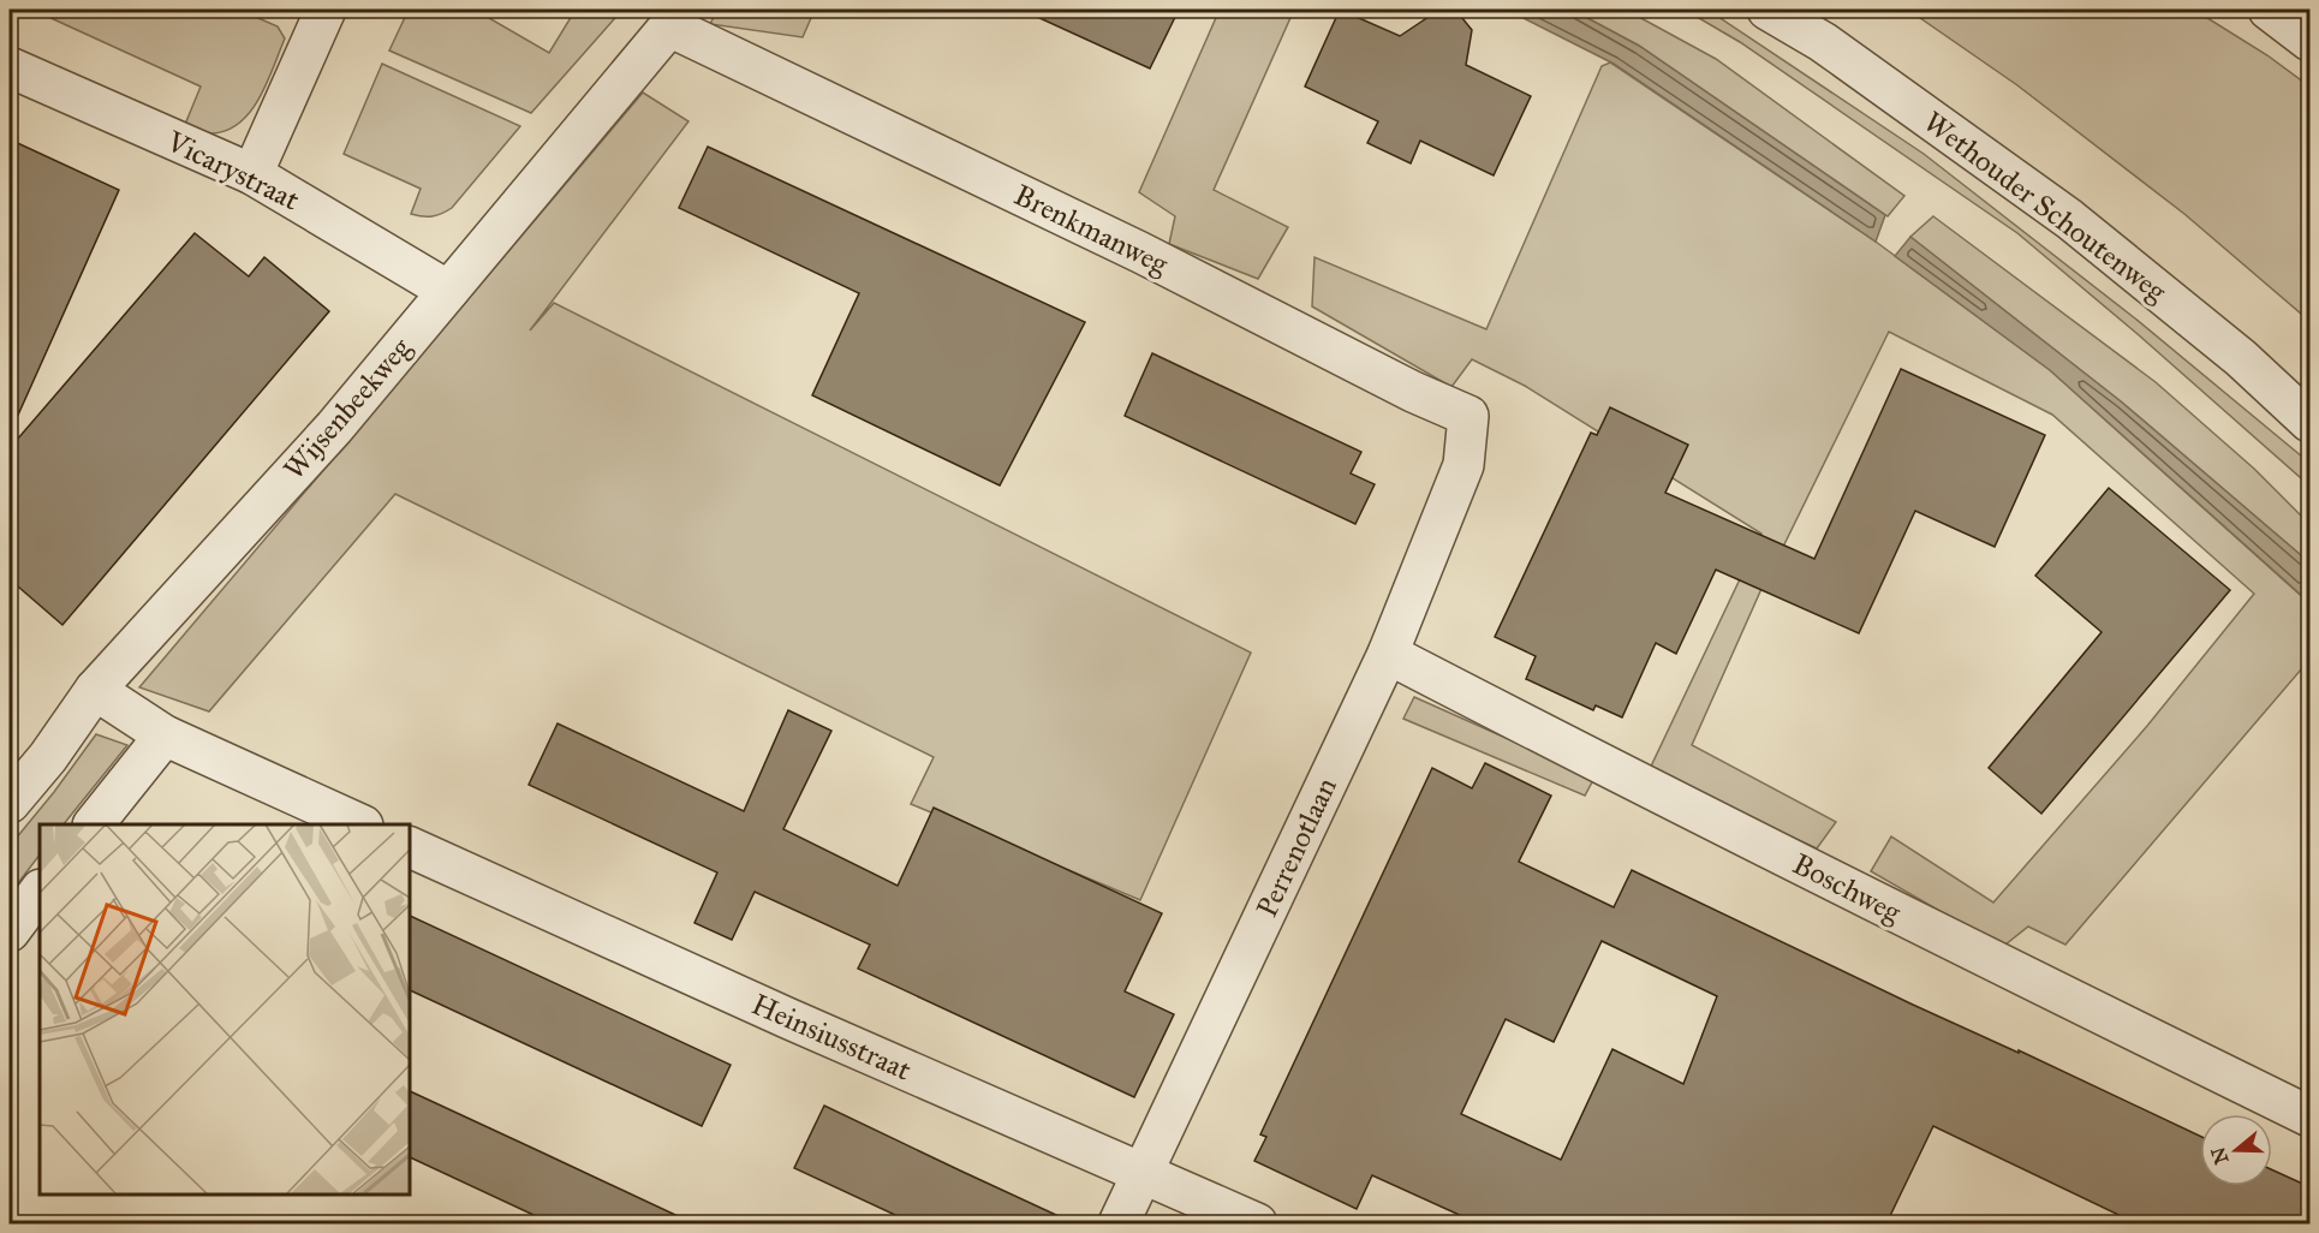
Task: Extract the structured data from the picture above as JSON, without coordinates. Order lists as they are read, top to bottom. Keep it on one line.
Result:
{"streets":{"street":["Vicarystraat","Wethouder Schoutenweg","Brenkmanweg","Wijsenbeekweg","Perrenotlaan","Boschweg","Heinsiusstraat"]},"crossings":[["Vicarystraat","Wijsenbeekweg"],["Brenkmanweg","Wijsenbeekweg"],["Brenkmanweg","Perrenotlaan"],["Perrenotlaan","Boschweg"],["Perrenotlaan","Heinsiusstraat"]],"north":"left"}
